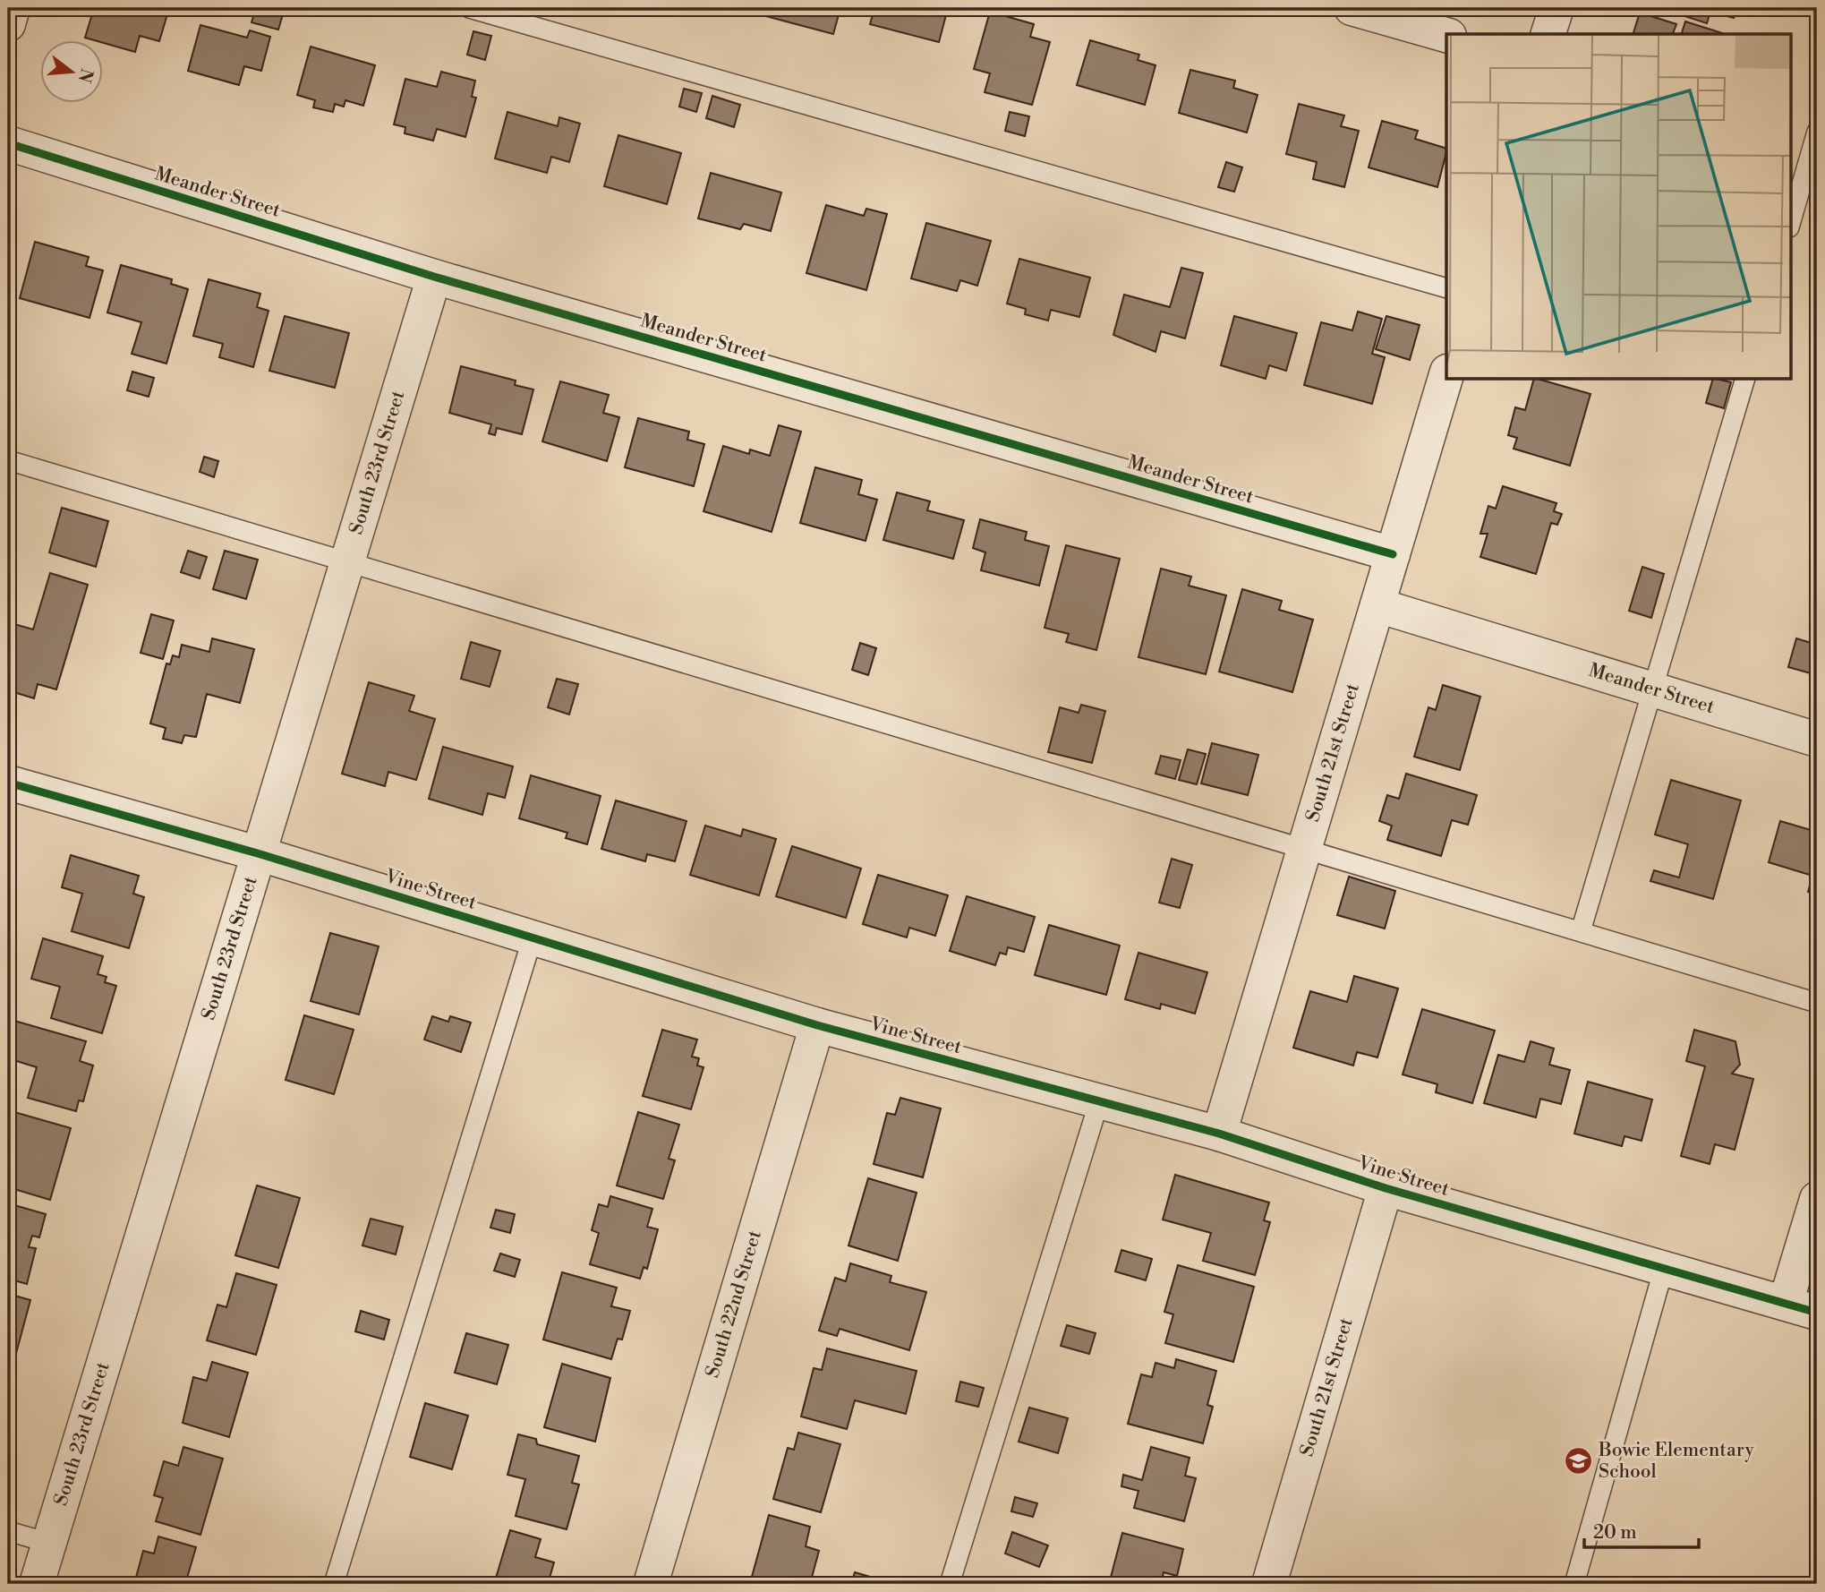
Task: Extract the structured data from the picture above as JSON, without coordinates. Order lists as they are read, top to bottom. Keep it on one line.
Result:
{"streets":{"street":["Meander Street","South 23rd Street","South 21st Street","Vine Street","South 22nd Street"]},"crossings":[["Meander Street","South 23rd Street"],["Meander Street","South 21st Street"],["South 23rd Street","Vine Street"],["South 21st Street","Vine Street"],["Vine Street","South 22nd Street"]],"places":{"school or university":["Bowie Elementary School"]},"scale_bar":"20 m","north":"right"}
